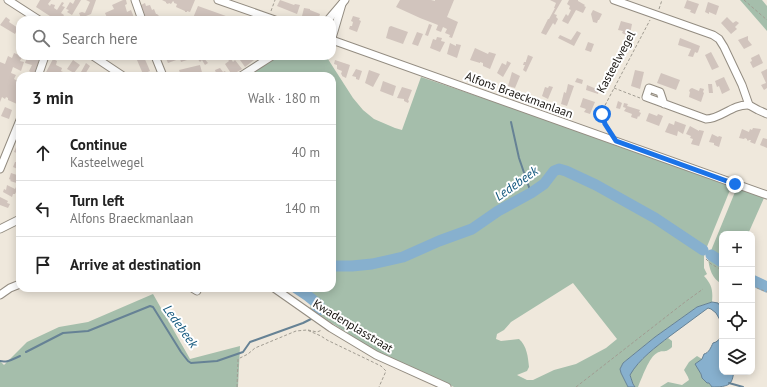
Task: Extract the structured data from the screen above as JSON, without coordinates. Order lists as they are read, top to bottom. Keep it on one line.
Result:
{"streets":{"street":["Alfons Braeckmanlaan","Kwadenplasstraat"],"path":["Kasteelwegel"]},"crossings":[["Kasteelwegel","Alfons Braeckmanlaan"]],"water":["Ledebeek"],"page":{"search":"Search here","heading":["3 min","Walk · 180 m"],"list":[["Continue","Kasteelwegel","40 m"],["Turn left","Alfons Braeckmanlaan","140 m"],"Arrive at destination"],"map_buttons":["+","−"]}}
